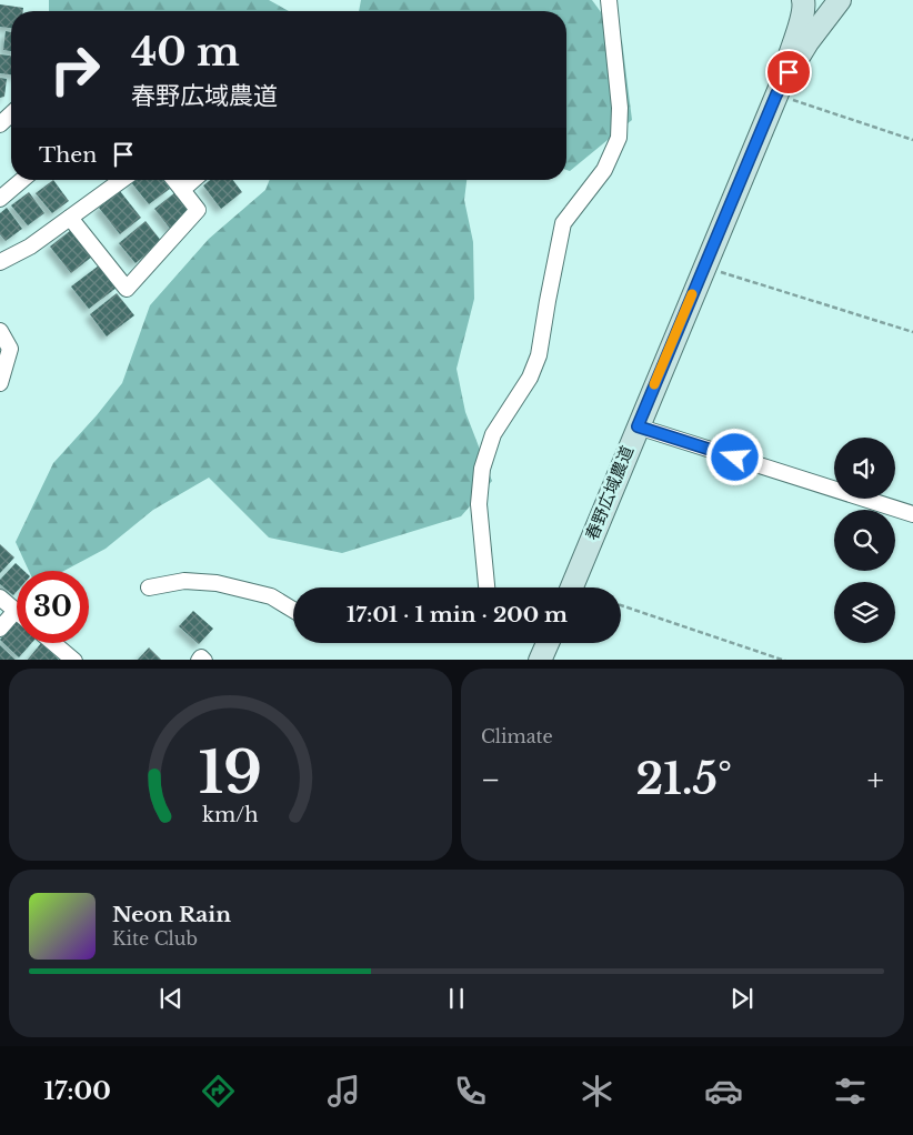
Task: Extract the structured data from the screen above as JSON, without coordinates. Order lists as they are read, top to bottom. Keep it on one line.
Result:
{"streets":{"street":["春野広域農道"]},"page":{"turn":["40 m","春野広域農道"],"then":"Then","limit":"30","trip":"17:01 · 1 min · 200 m","tile":"Climate","heat":["−","21.5°","+"],"song":["Neon Rain","Kite Club"],"tabs":"17:00","gauge":["19","km/h"]}}
